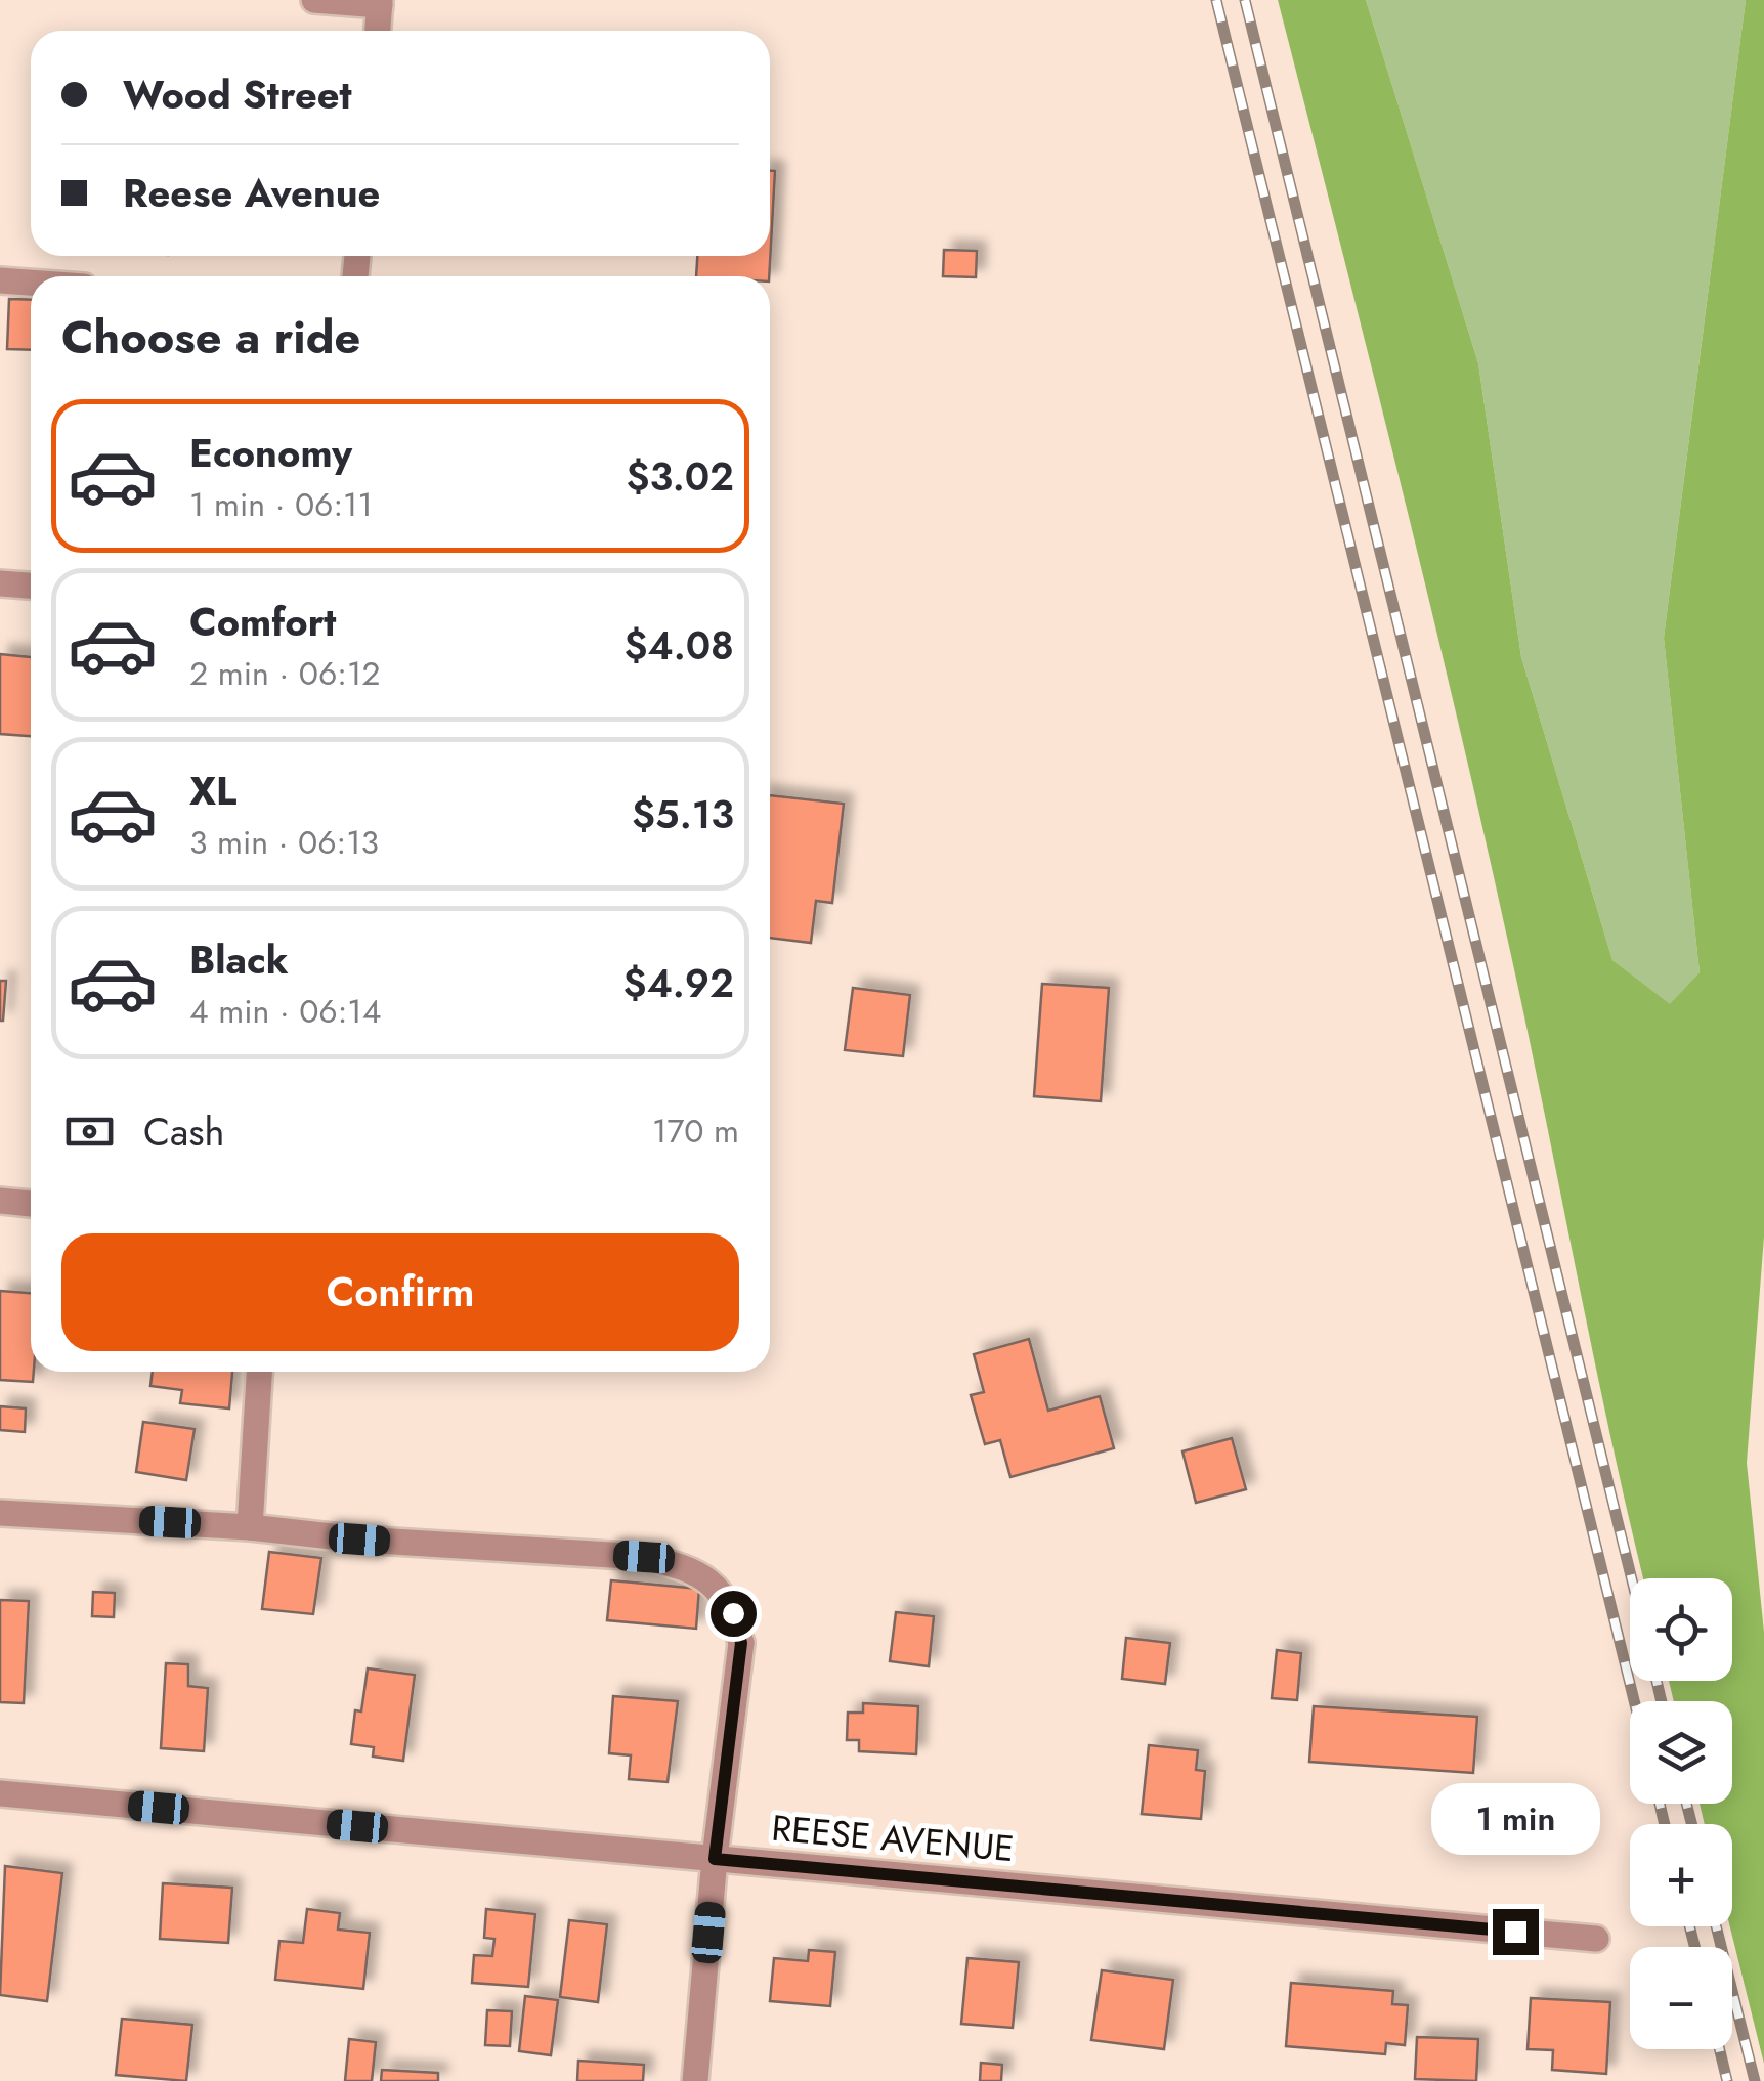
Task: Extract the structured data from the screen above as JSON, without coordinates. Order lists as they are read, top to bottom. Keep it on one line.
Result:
{"streets":{"street":["REESE AVENUE"]},"page":{"banner":["Wood Street","Reese Avenue"],"heading":"Choose a ride","list":[{"name":"Economy","note":"1 min · 06:11","value":"$3.02"},{"name":"Comfort","note":"2 min · 06:12","value":"$4.08"},{"name":"XL","note":"3 min · 06:13","value":"$5.13"},{"name":"Black","note":"4 min · 06:14","value":"$4.92"}],"pay":["Cash","170 m"],"buttons":"Confirm","map_buttons":["+","−"],"bubble":"1 min"}}
